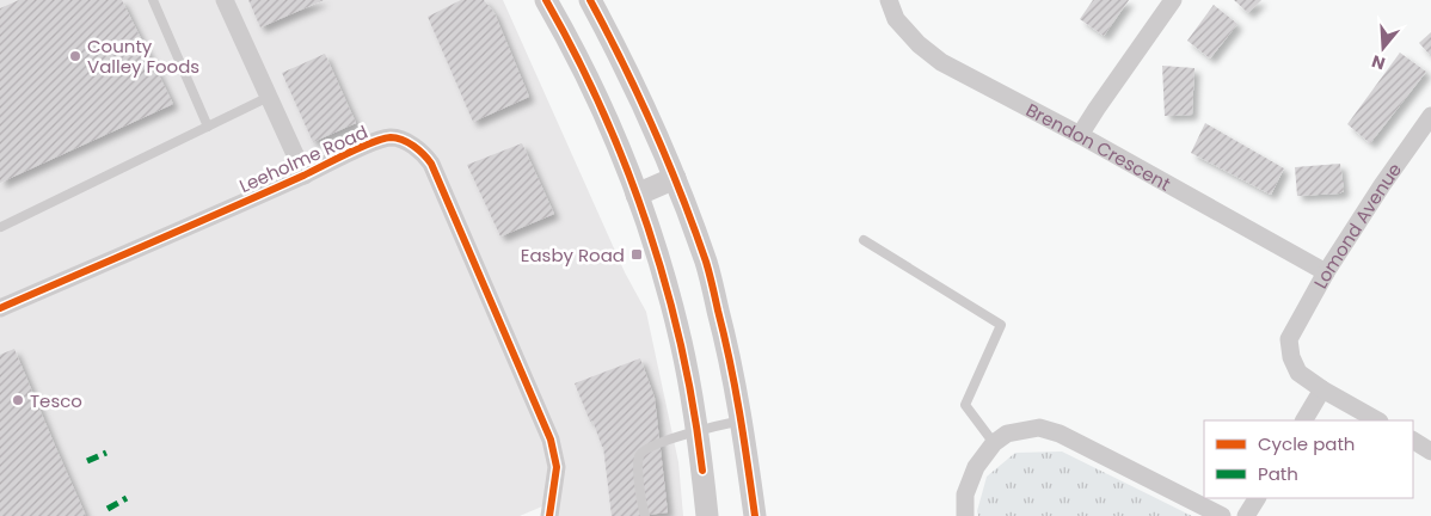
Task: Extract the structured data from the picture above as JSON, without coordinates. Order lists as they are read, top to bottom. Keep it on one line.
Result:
{"streets":{"street":["Brendon Crescent","Leeholme Road","Lomond Avenue"]},"crossings":[["Brendon Crescent","Lomond Avenue"]],"places":{"other":["County Valley Foods","Tesco"],"transit":["Easby Road"]},"legend":["Cycle path","Path"],"north":"bottom"}
